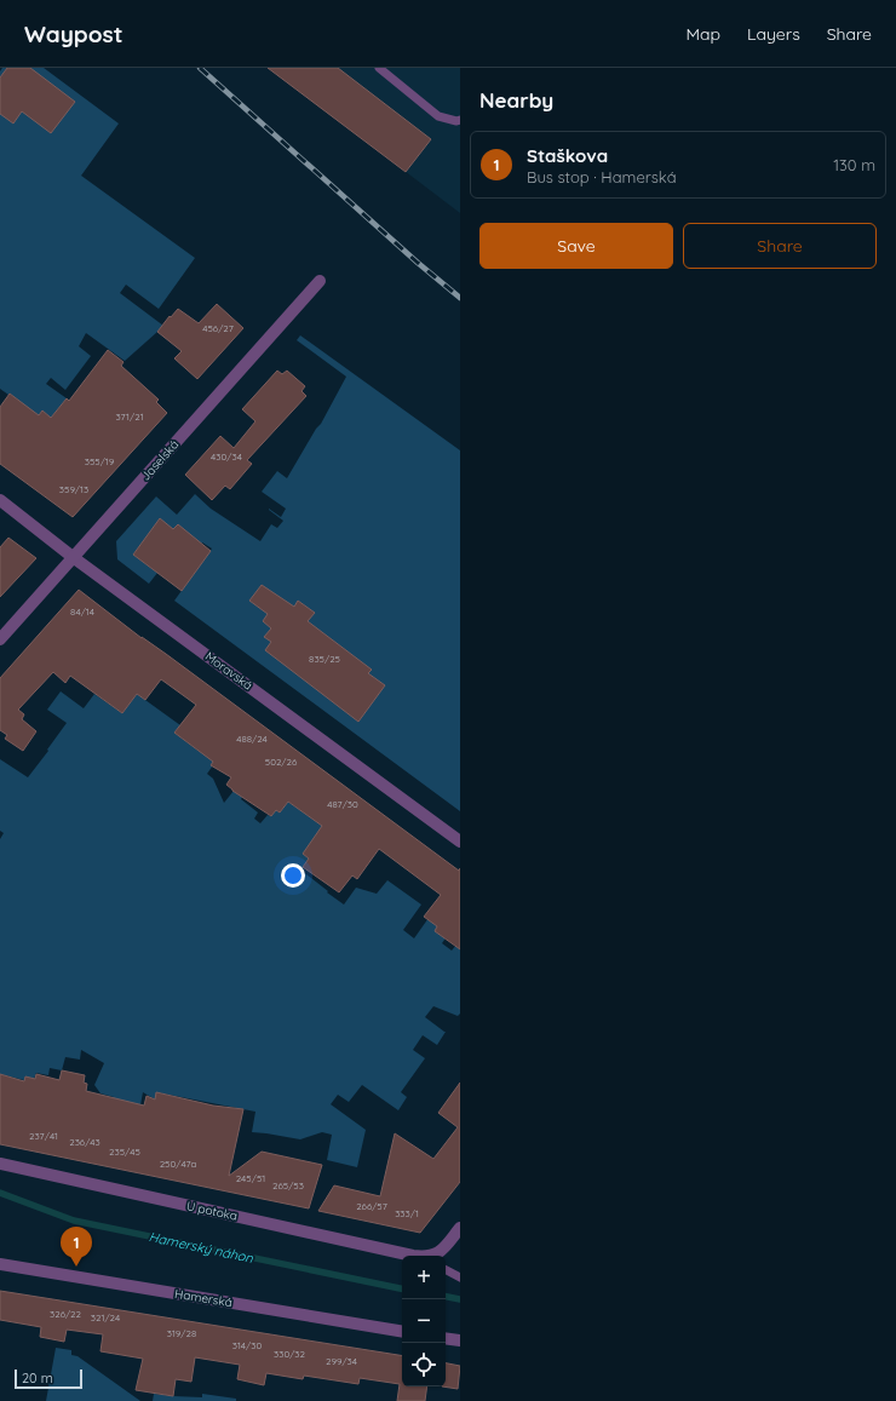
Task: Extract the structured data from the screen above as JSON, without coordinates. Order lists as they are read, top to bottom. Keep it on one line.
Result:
{"streets":{"street":["Jaselská","Moravská","U potoka","Hamerská"]},"crossings":[["Jaselská","Moravská"]],"water":["Hamerský náhon"],"house_numbers":["456/27","371/21","430/34","355/19","359/13","84/14","835/25","488/24","502/26","487/30","237/41","236/43","235/45","250/47a","245/51","265/53","266/57","333/1","326/22","321/24","319/28","314/30","330/32","299/34"],"scale_bar":"20 m","page":{"header":"Waypost","nav":["Map","Layers","Share"],"heading":"Nearby","list":[{"mark":"1","name":"Staškova","note":"Bus stop · Hamerská","value":"130 m"}],"buttons":["Save","Share"],"pins":"1","map_buttons":["+","−"],"scale":"20 m"}}
